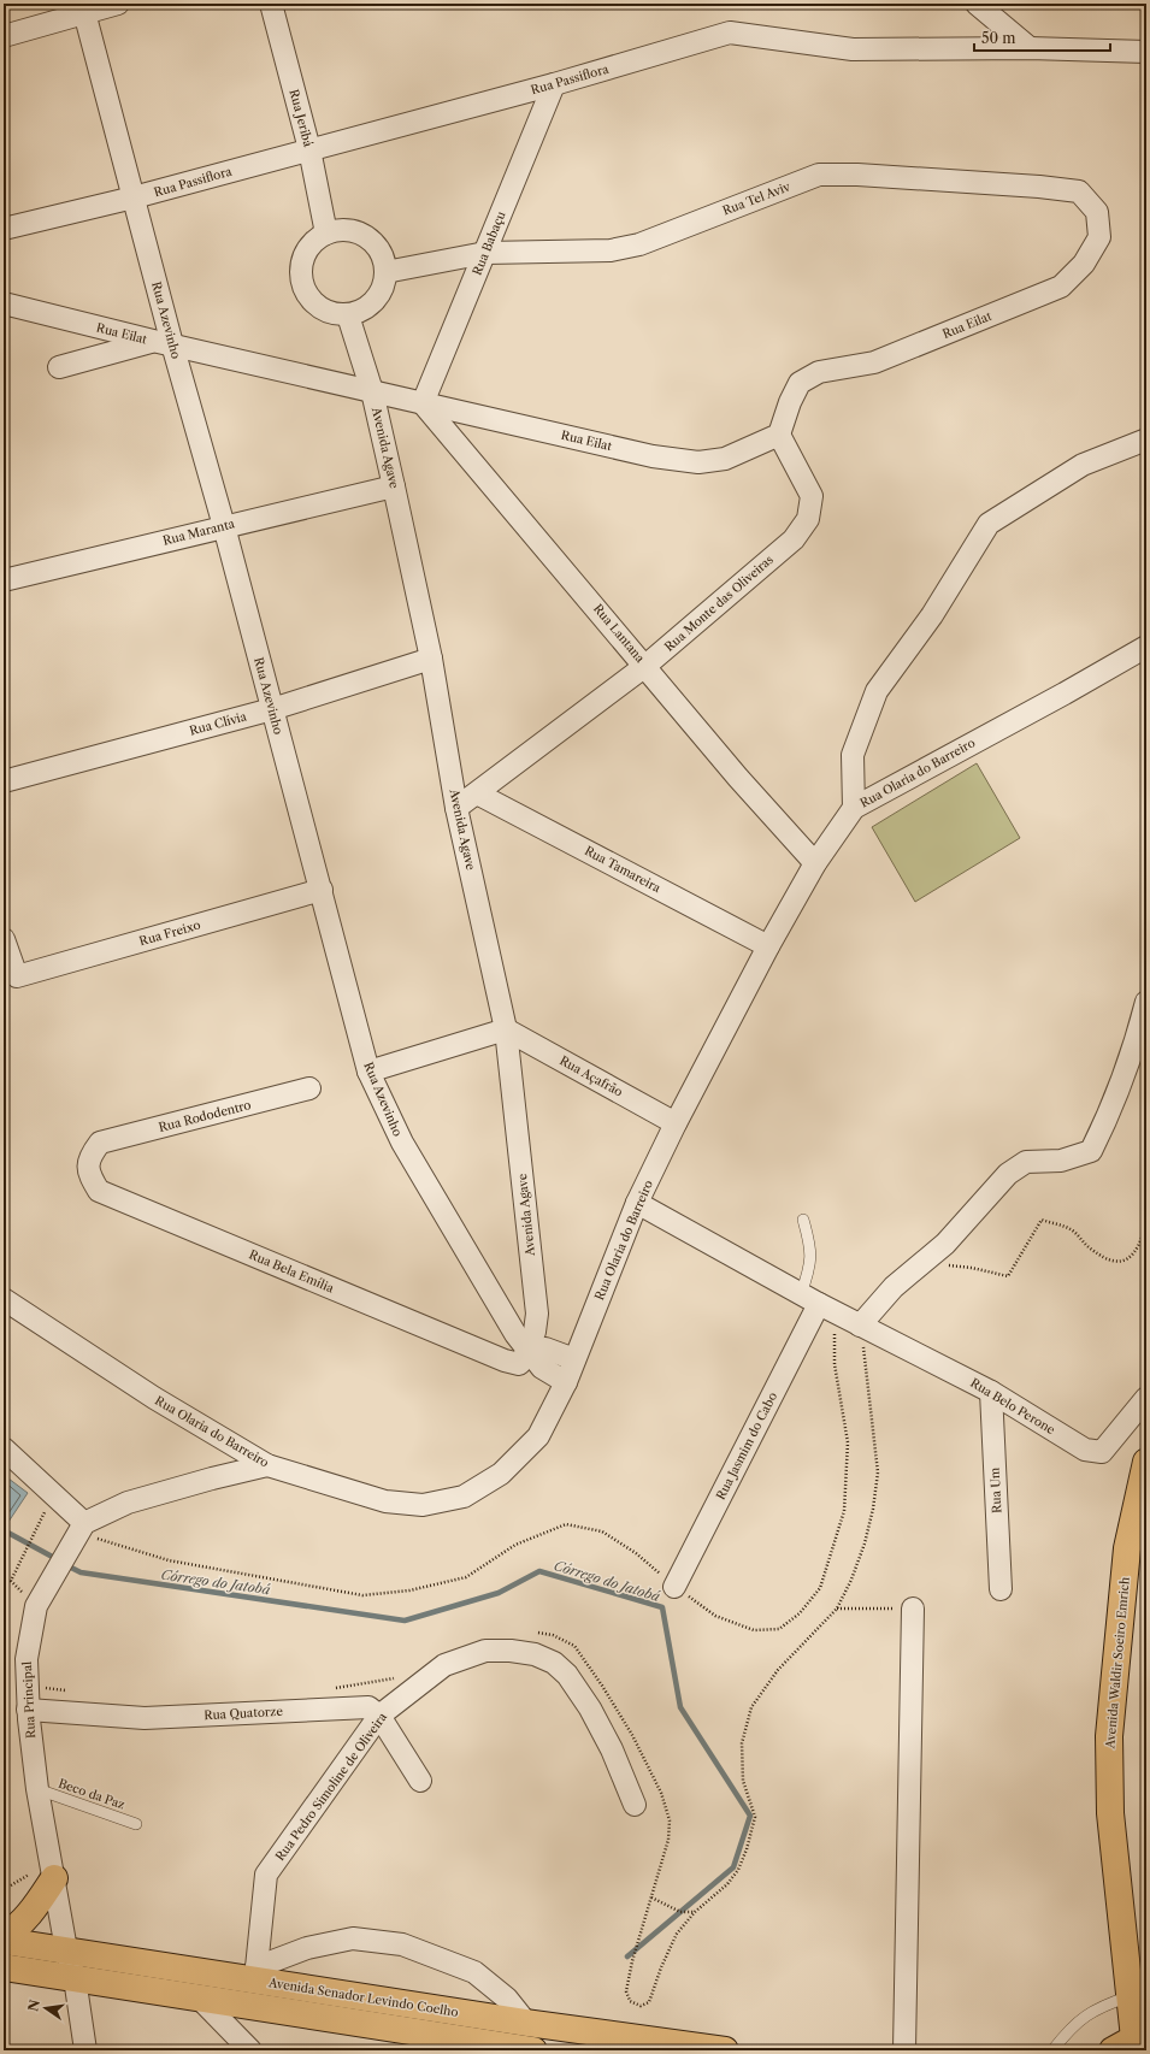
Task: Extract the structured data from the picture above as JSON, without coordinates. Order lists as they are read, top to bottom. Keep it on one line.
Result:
{"streets":{"main road":["Avenida Waldir Soeiro Emrich","Avenida Senador Levindo Coelho"],"street":["Rua Passiflora","Rua Jeribá","Rua Tel Aviv","Rua Babaçu","Rua Azevinho","Rua Eilat","Avenida Agave","Rua Maranta","Rua Monte das Oliveiras","Rua Lantana","Rua Clívia","Rua Olaria do Barreiro","Rua Tamareira","Rua Freixo","Rua Açafrão","Rua Rododentro","Rua Bela Emília","Rua Belo Perone","Rua Jasmim do Cabo","Rua Um","Rua Principal","Rua Quatorze","Rua Pedro Simoline de Oliveira"],"lane":["Beco da Paz"]},"crossings":[["Rua Passiflora","Rua Jeribá"],["Rua Passiflora","Rua Babaçu"],["Rua Passiflora","Rua Azevinho"],["Rua Jeribá","Rua Tel Aviv"],["Rua Jeribá","Avenida Agave"],["Rua Tel Aviv","Rua Babaçu"],["Rua Tel Aviv","Rua Eilat"],["Rua Tel Aviv","Avenida Agave"],["Rua Babaçu","Rua Eilat"],["Rua Babaçu","Rua Lantana"],["Rua Azevinho","Rua Eilat"],["Rua Azevinho","Avenida Agave"],["Rua Azevinho","Rua Maranta"],["Rua Azevinho","Rua Clívia"],["Rua Azevinho","Rua Olaria do Barreiro"],["Rua Azevinho","Rua Freixo"],["Rua Azevinho","Rua Bela Emília"],["Rua Eilat","Avenida Agave"],["Rua Eilat","Rua Monte das Oliveiras"],["Rua Eilat","Rua Lantana"],["Avenida Agave","Rua Maranta"],["Avenida Agave","Rua Monte das Oliveiras"],["Avenida Agave","Rua Clívia"],["Avenida Agave","Rua Açafrão"],["Avenida Agave","Rua Bela Emília"],["Rua Monte das Oliveiras","Rua Lantana"],["Rua Monte das Oliveiras","Rua Tamareira"],["Rua Lantana","Rua Olaria do Barreiro"],["Rua Olaria do Barreiro","Rua Tamareira"],["Rua Olaria do Barreiro","Rua Açafrão"],["Rua Olaria do Barreiro","Rua Belo Perone"],["Rua Rododentro","Rua Bela Emília"],["Rua Belo Perone","Rua Jasmim do Cabo"],["Rua Belo Perone","Rua Um"],["Rua Principal","Rua Quatorze"],["Rua Principal","Beco da Paz"],["Rua Principal","Avenida Senador Levindo Coelho"],["Rua Quatorze","Rua Pedro Simoline de Oliveira"],["Rua Pedro Simoline de Oliveira","Avenida Senador Levindo Coelho"]],"water":["Córrego do Jatobá"],"scale_bar":"50 m","north":"left"}
